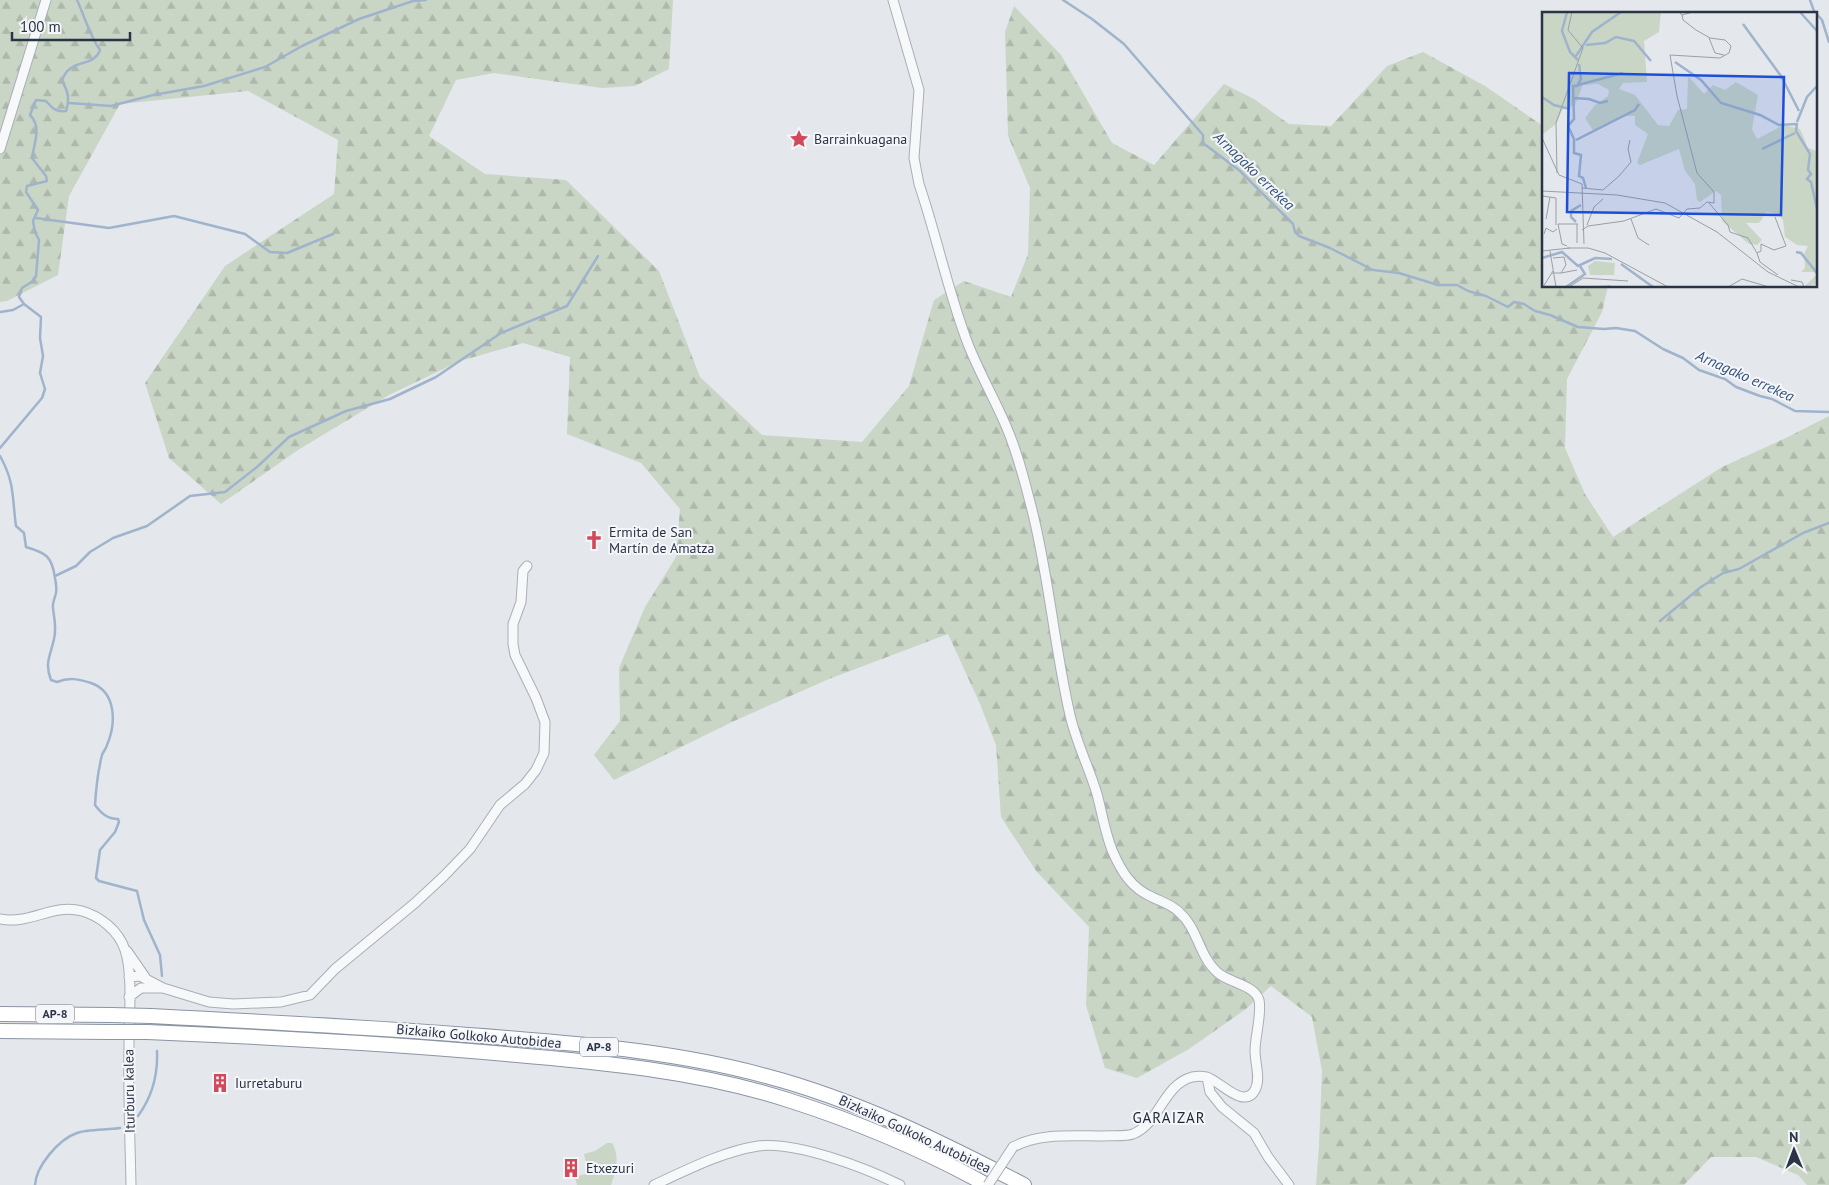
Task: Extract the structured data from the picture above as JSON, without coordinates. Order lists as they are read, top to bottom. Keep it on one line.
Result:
{"streets":{"highway":["AP-8","Bizkaiko Golkoko Autobidea"],"street":["Iturburu kalea"]},"districts":["GARAIZAR"],"water":["Arnagako errekea"],"places":{"place":["Barrainkuagana"],"church":["Ermita de San Martín de Amatza"],"building":["Iurretaburu","Etxezuri"]},"scale_bar":"100 m","north":"top"}
